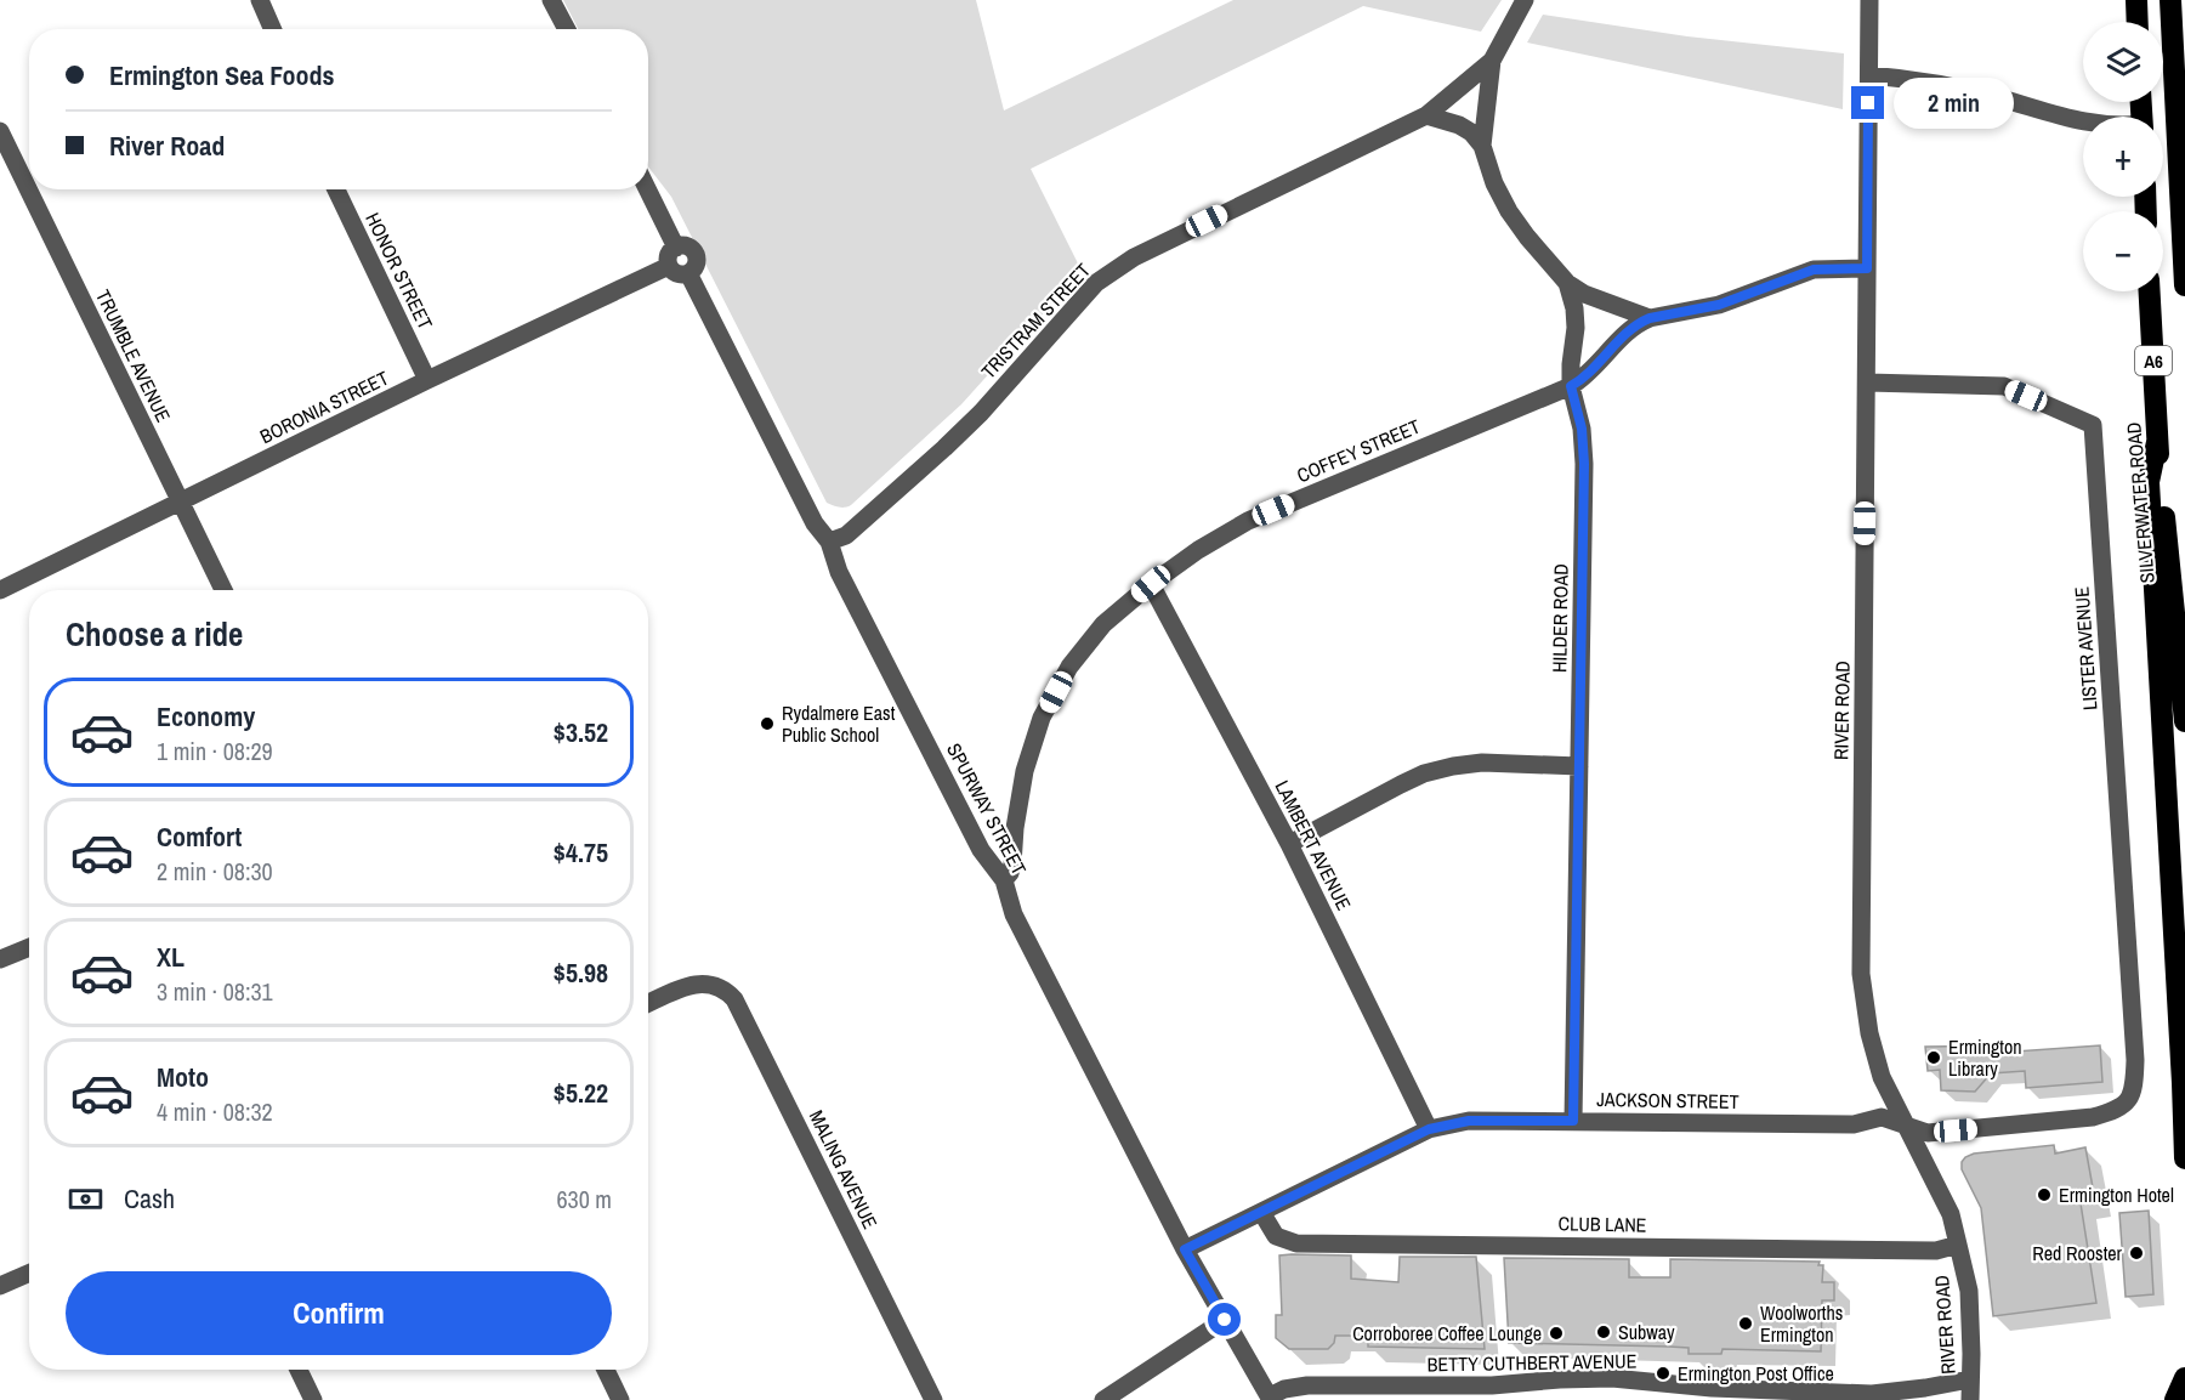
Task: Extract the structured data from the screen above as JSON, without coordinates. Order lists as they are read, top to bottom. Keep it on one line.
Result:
{"streets":{"highway":["A6","SILVERWATER ROAD"],"street":["HONOR STREET","TRISTRAM STREET","TRUMBLE AVENUE","BORONIA STREET","COFFEY STREET","HILDER ROAD","LISTER AVENUE","RIVER ROAD","SPURWAY STREET","LAMBERT AVENUE","JACKSON STREET","MALING AVENUE","CLUB LANE","BETTY CUTHBERT AVENUE"]},"crossings":[["HONOR STREET","BORONIA STREET"],["TRISTRAM STREET","HILDER ROAD"],["TRISTRAM STREET","SPURWAY STREET"],["TRUMBLE AVENUE","BORONIA STREET"],["BORONIA STREET","SPURWAY STREET"],["COFFEY STREET","HILDER ROAD"],["COFFEY STREET","RIVER ROAD"],["COFFEY STREET","SPURWAY STREET"],["COFFEY STREET","LAMBERT AVENUE"],["HILDER ROAD","JACKSON STREET"],["LISTER AVENUE","RIVER ROAD"],["LISTER AVENUE","JACKSON STREET"],["RIVER ROAD","JACKSON STREET"],["RIVER ROAD","CLUB LANE"],["RIVER ROAD","BETTY CUTHBERT AVENUE"],["SPURWAY STREET","JACKSON STREET"],["SPURWAY STREET","BETTY CUTHBERT AVENUE"],["LAMBERT AVENUE","JACKSON STREET"],["JACKSON STREET","CLUB LANE"]],"places":["Rydalmere East Public School","Ermington Library","Ermington Hotel","Red Rooster","Woolworths Ermington","Subway","Corroboree Coffee Lounge","Ermington Post Office"],"page":{"map_buttons":["+","−"],"banner":["Ermington Sea Foods","River Road"],"bubble":"2 min","heading":"Choose a ride","list":[{"name":"Economy","note":"1 min · 08:29","value":"$3.52"},{"name":"Comfort","note":"2 min · 08:30","value":"$4.75"},{"name":"XL","note":"3 min · 08:31","value":"$5.98"},{"name":"Moto","note":"4 min · 08:32","value":"$5.22"}],"pay":["Cash","630 m"],"buttons":"Confirm"}}
